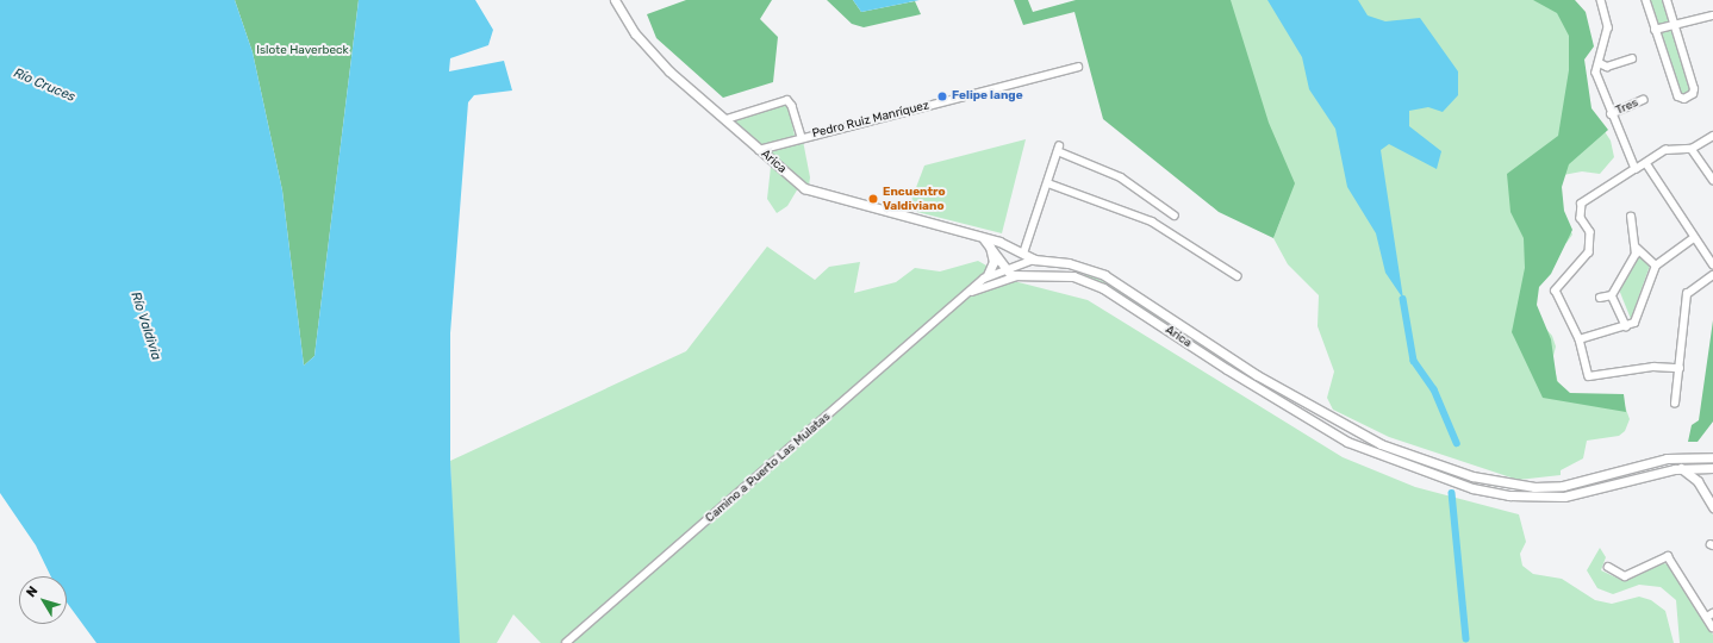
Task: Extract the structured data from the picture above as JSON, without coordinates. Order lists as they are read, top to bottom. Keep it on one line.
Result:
{"streets":{"main road":["Arica"],"street":["Tres","Pedro Ruiz Manríquez","Camino a Puerto Las Mulatas"]},"crossings":[["Pedro Ruiz Manríquez","Arica"],["Arica","Camino a Puerto Las Mulatas"]],"water":["Río Cruces","Río Valdivia"],"parks":["Islote Haverbeck"],"places":["Felipe lange","Encuentro Valdiviano"],"north":"top left"}
